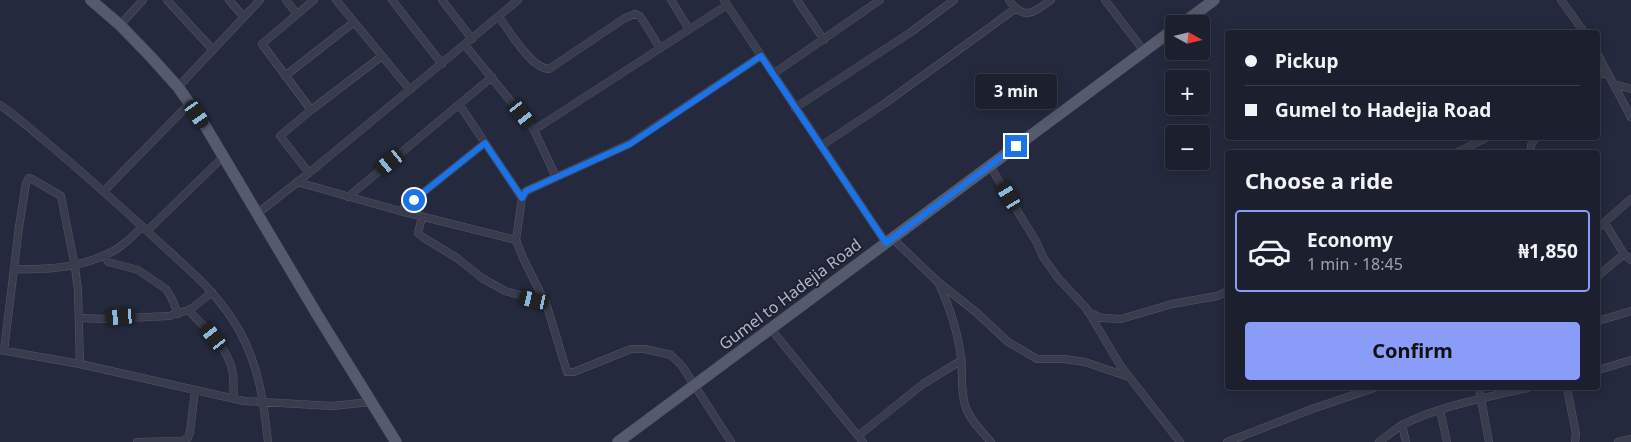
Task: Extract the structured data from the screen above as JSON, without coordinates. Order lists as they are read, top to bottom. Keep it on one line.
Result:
{"streets":{"main road":["Gumel to Hadejia Road"]},"north":"right","page":{"map_buttons":["+","−"],"banner":["Pickup","Gumel to Hadejia Road"],"bubble":"3 min","heading":"Choose a ride","list":[{"name":"Economy","note":"1 min · 18:45","value":"₦1,850"}],"buttons":"Confirm"}}
